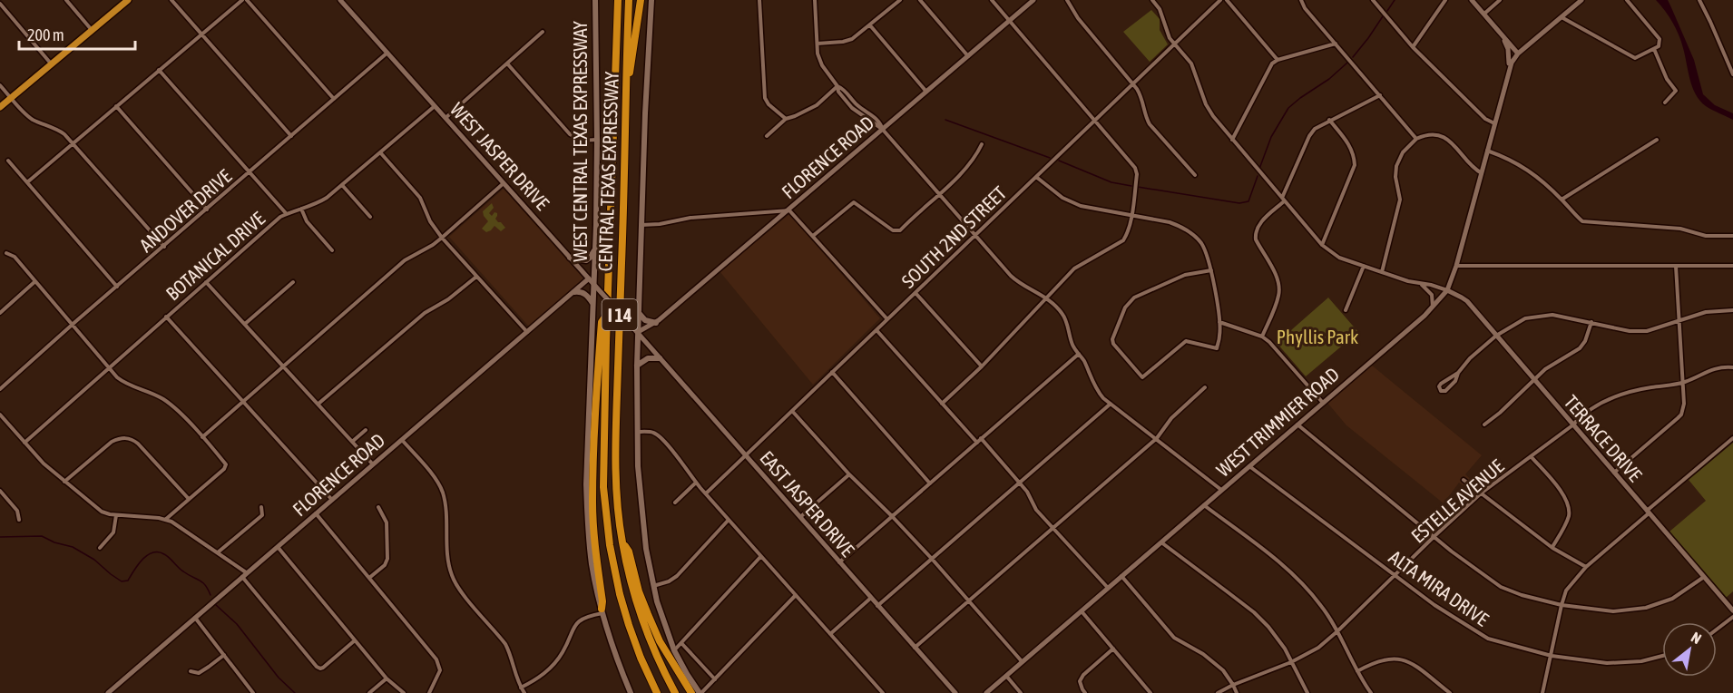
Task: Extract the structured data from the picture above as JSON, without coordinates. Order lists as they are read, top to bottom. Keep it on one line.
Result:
{"streets":{"highway":["CENTRAL TEXAS EXPRESSWAY","I 14"],"main road":["WEST CENTRAL TEXAS EXPRESSWAY"],"street":["WEST JASPER DRIVE","FLORENCE ROAD","ANDOVER DRIVE","SOUTH 2ND STREET","BOTANICAL DRIVE","WEST TRIMMIER ROAD","TERRACE DRIVE","ESTELLE AVENUE","EAST JASPER DRIVE","ALTA MIRA DRIVE"]},"crossings":[["WEST CENTRAL TEXAS EXPRESSWAY","WEST JASPER DRIVE"],["WEST CENTRAL TEXAS EXPRESSWAY","FLORENCE ROAD"],["WEST JASPER DRIVE","FLORENCE ROAD"],["WEST JASPER DRIVE","ANDOVER DRIVE"],["WEST JASPER DRIVE","BOTANICAL DRIVE"],["WEST JASPER DRIVE","EAST JASPER DRIVE"],["FLORENCE ROAD","EAST JASPER DRIVE"],["SOUTH 2ND STREET","EAST JASPER DRIVE"],["WEST TRIMMIER ROAD","TERRACE DRIVE"],["WEST TRIMMIER ROAD","ALTA MIRA DRIVE"],["TERRACE DRIVE","ESTELLE AVENUE"],["ESTELLE AVENUE","ALTA MIRA DRIVE"]],"parks":["Phyllis Park"],"scale_bar":"200 m","north":"top right"}
